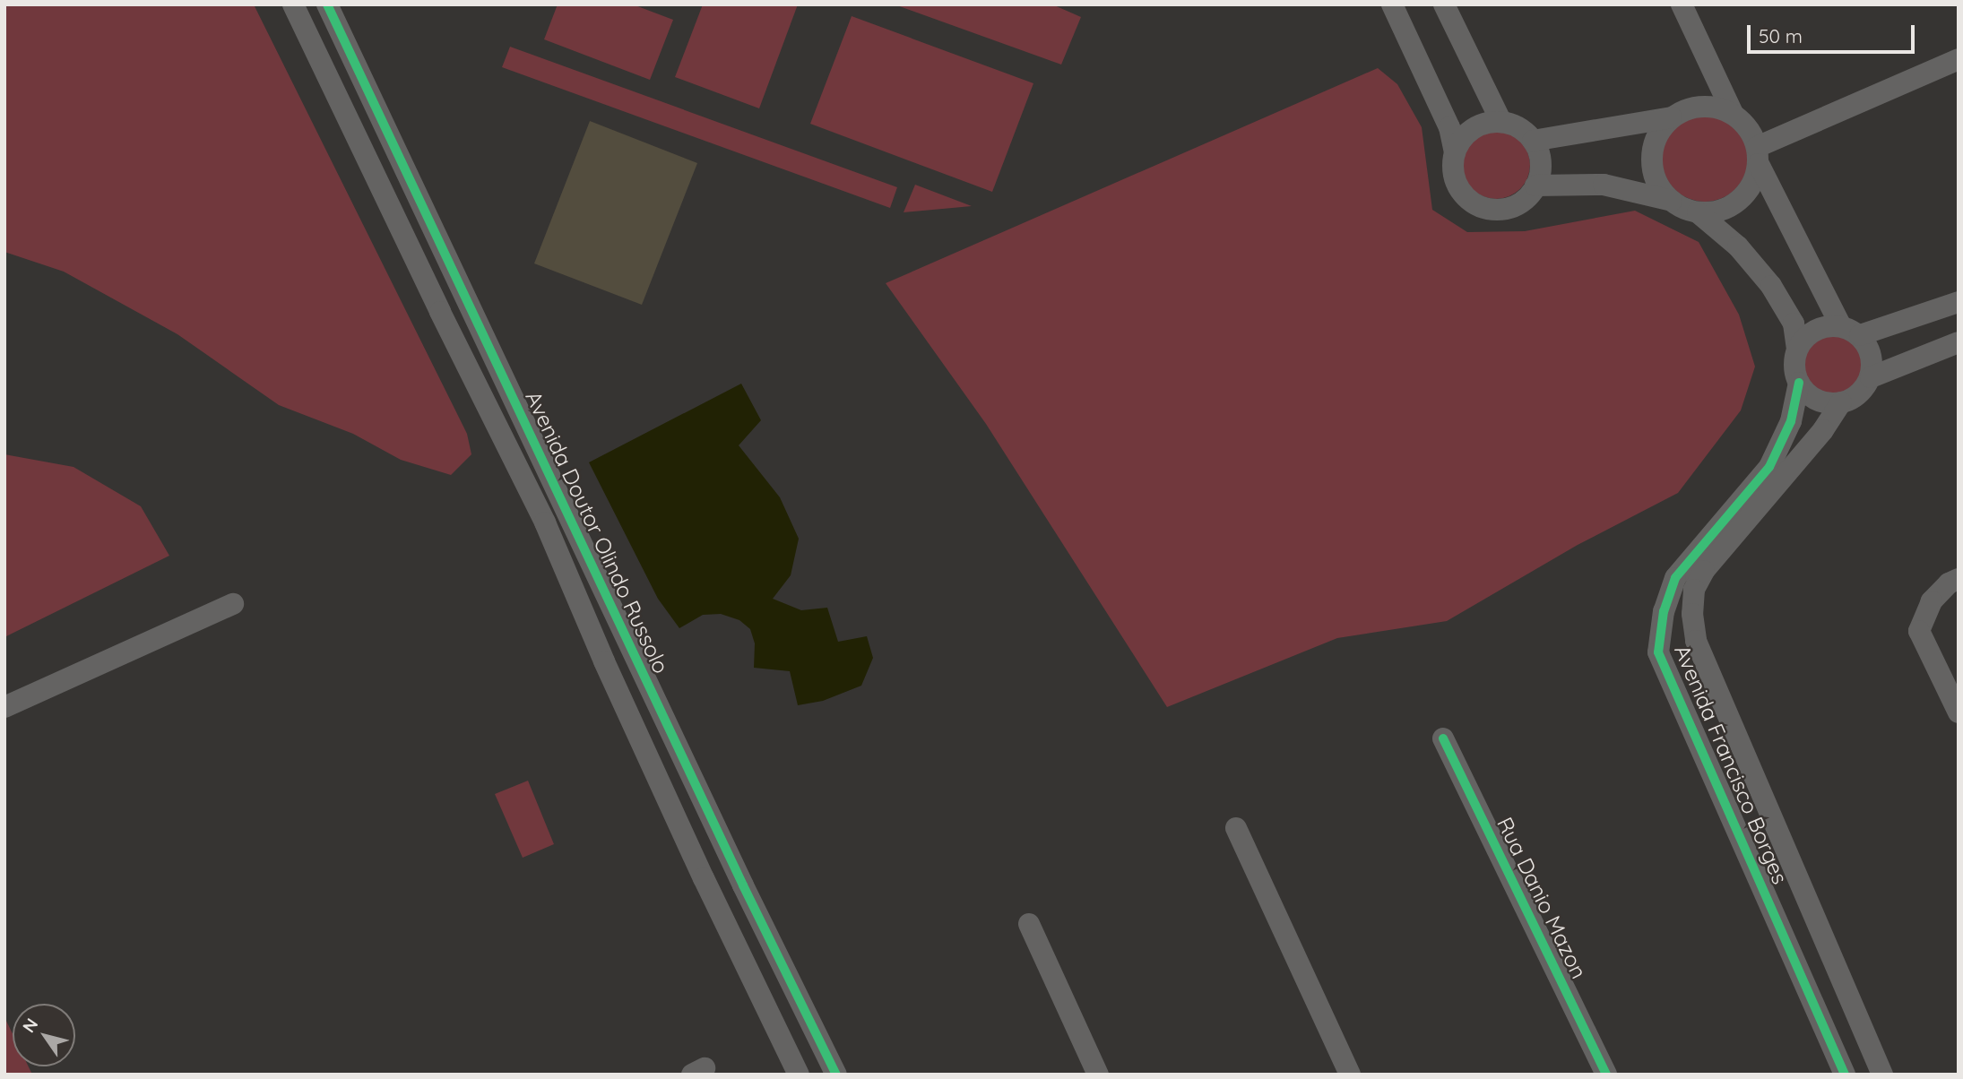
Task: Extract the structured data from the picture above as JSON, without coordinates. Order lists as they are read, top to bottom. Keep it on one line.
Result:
{"streets":{"street":["Avenida Doutor Olindo Russolo","Avenida Francisco Borges","Rua Danio Mazon"]},"scale_bar":"50 m","north":"top left"}
